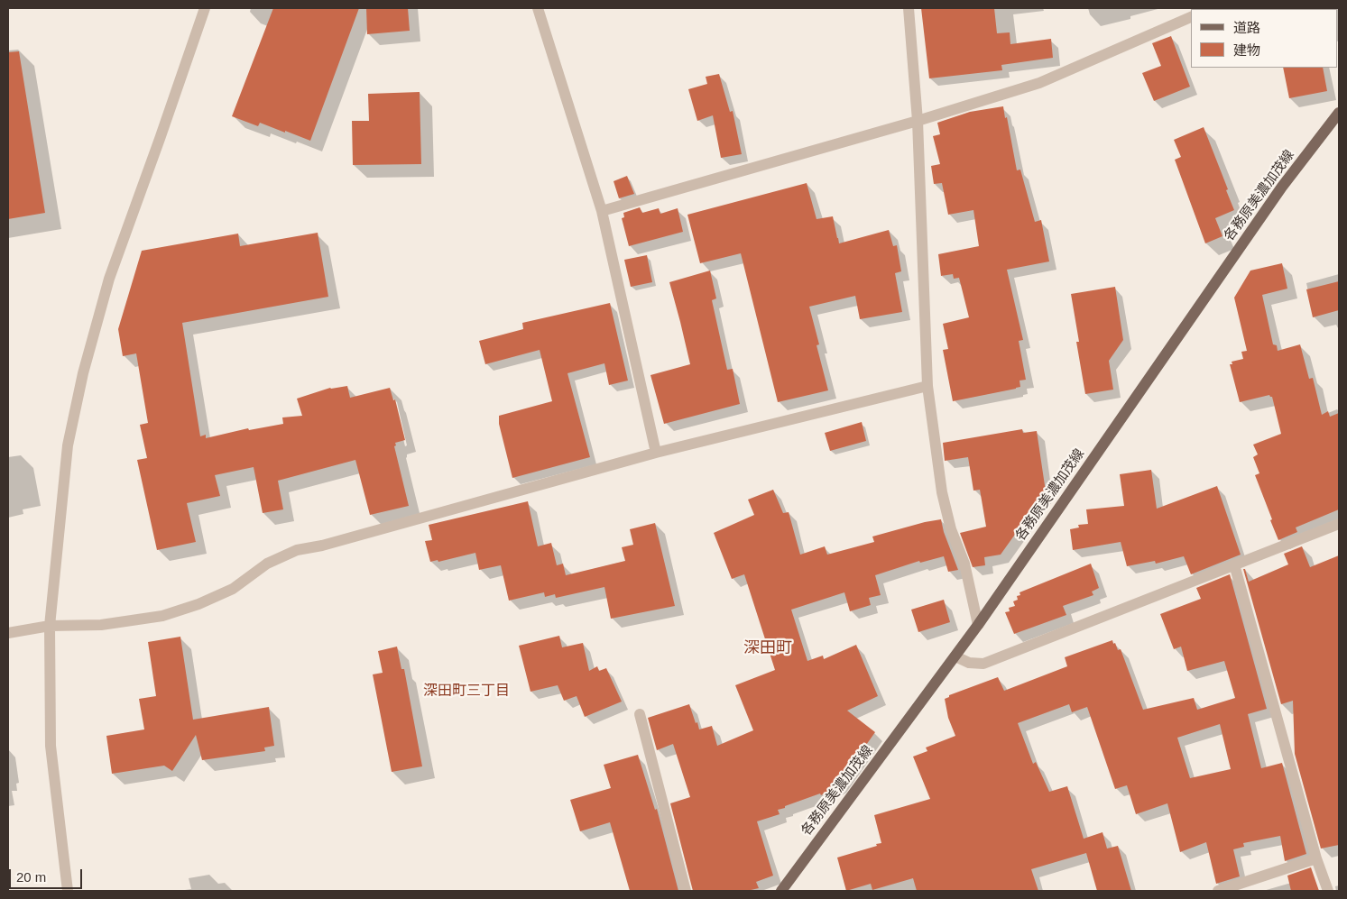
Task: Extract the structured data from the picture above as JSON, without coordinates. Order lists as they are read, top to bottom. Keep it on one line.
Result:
{"streets":{"main road":["各務原美濃加茂線"]},"districts":["深田町","深田町三丁目"],"legend":["道路","建物"],"scale_bar":"20 m"}
